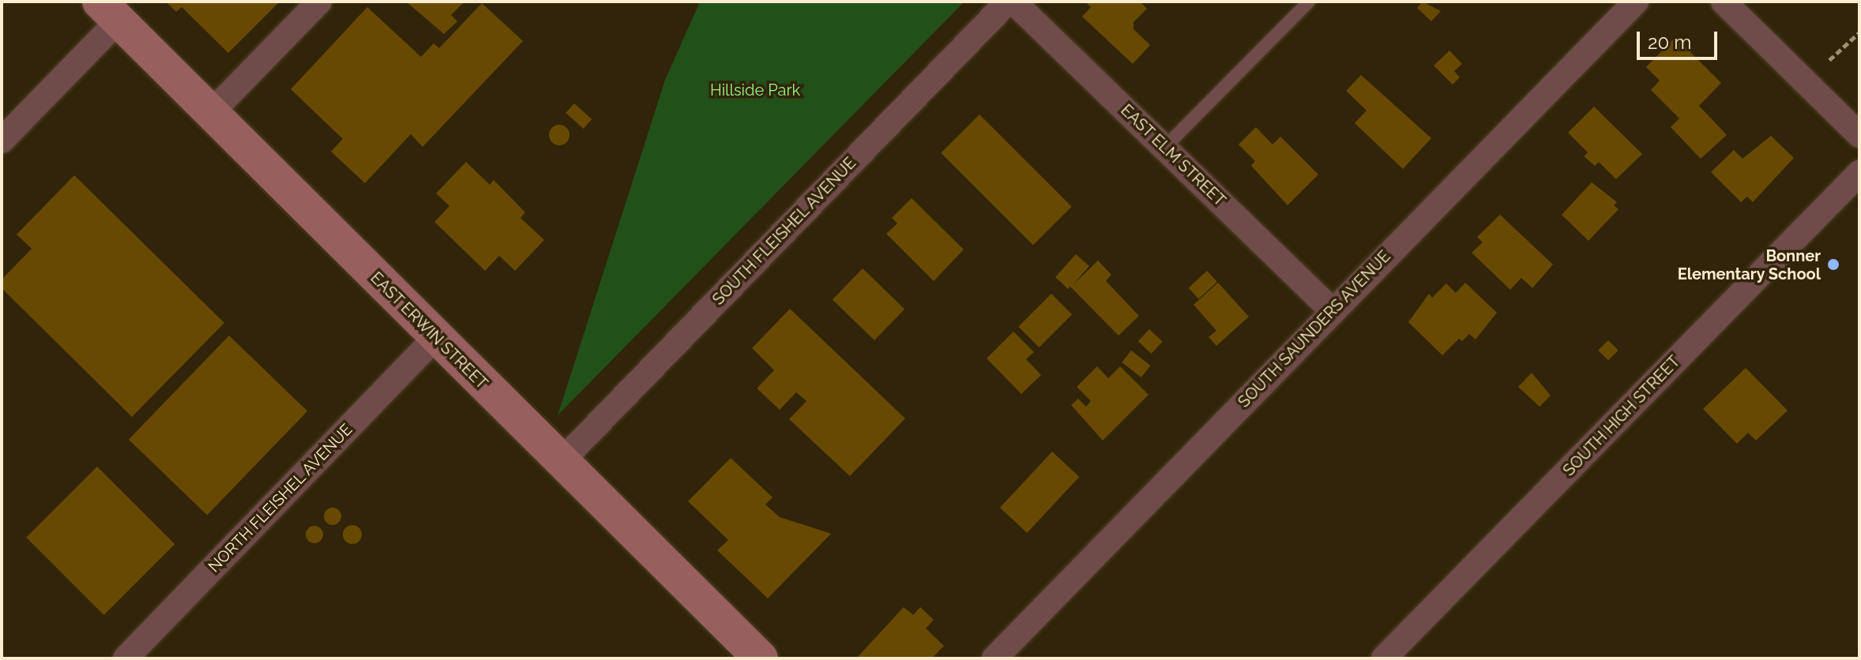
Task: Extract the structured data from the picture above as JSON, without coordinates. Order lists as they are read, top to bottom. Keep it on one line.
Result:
{"streets":{"main road":["EAST ERWIN STREET"],"street":["EAST ELM STREET","SOUTH FLEISHEL AVENUE","SOUTH SAUNDERS AVENUE","SOUTH HIGH STREET","NORTH FLEISHEL AVENUE"]},"crossings":[["EAST ELM STREET","SOUTH SAUNDERS AVENUE"],["SOUTH FLEISHEL AVENUE","EAST ERWIN STREET"],["EAST ERWIN STREET","NORTH FLEISHEL AVENUE"]],"parks":["Hillside Park"],"places":["Bonner Elementary School"],"scale_bar":"20 m"}
